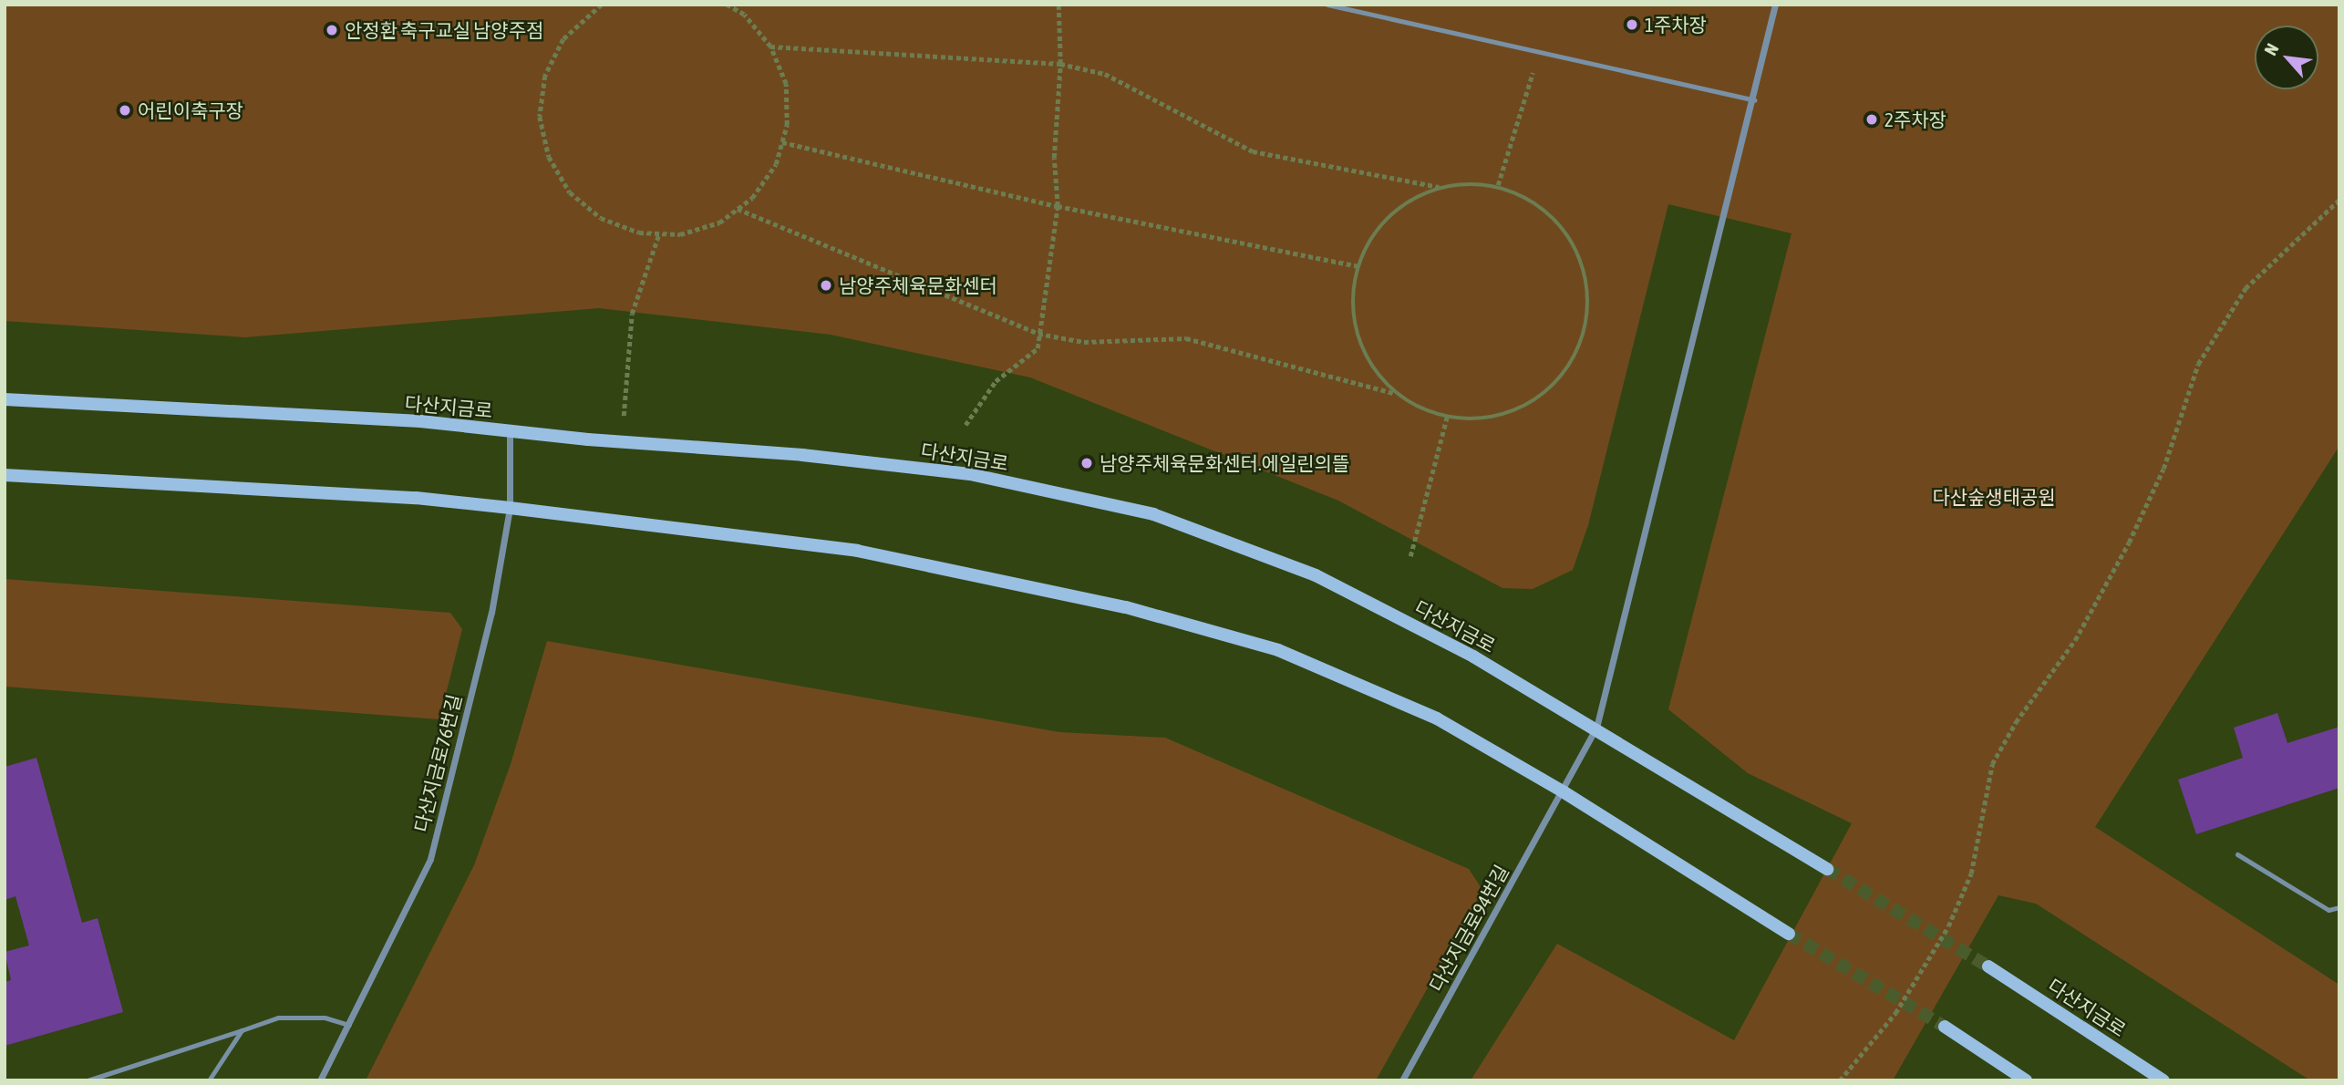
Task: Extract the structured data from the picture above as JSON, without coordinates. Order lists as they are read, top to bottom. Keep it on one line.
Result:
{"streets":{"street":["다산지금로","다산지금로76번길","다산지금로94번길"]},"crossings":[["다산지금로","다산지금로76번길"],["다산지금로","다산지금로94번길"]],"parks":["다산숲생태공원"],"places":["1주차장","안정환 축구교실 남양주점","어린이축구장","2주차장","남양주체육문화센터","남양주체육문화센터.에일린의뜰"],"north":"top left"}
